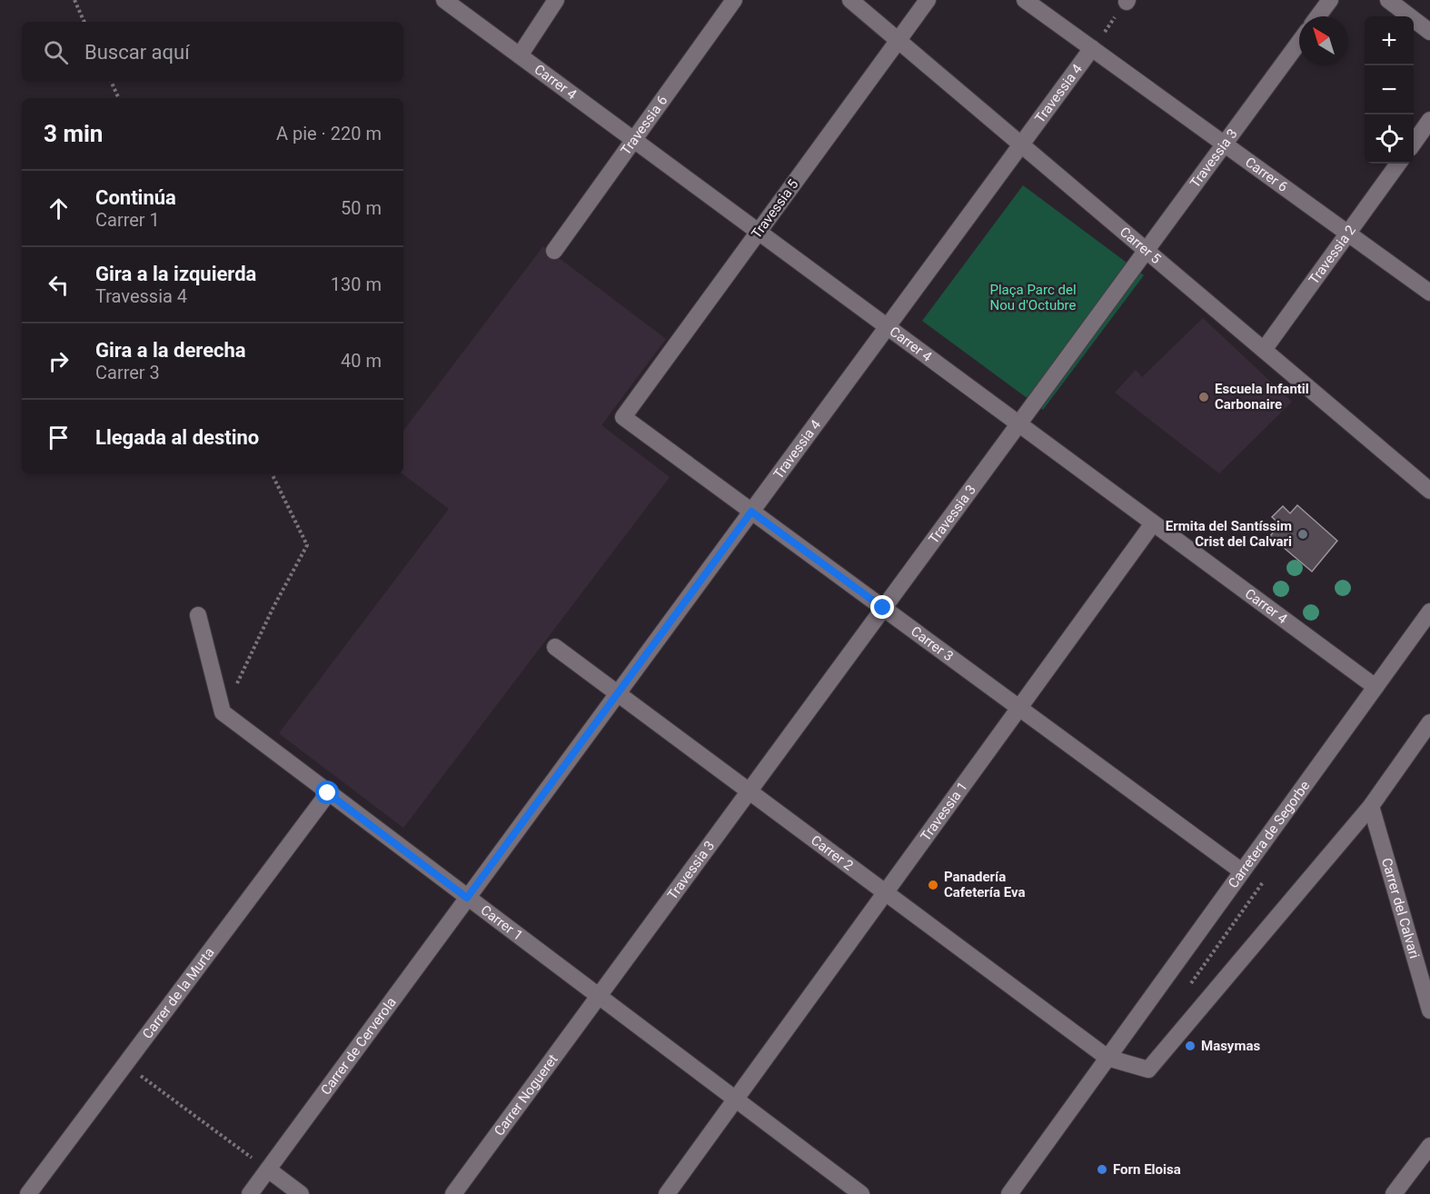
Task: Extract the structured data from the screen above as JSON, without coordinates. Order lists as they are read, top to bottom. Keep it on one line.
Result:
{"streets":{"street":["Carrer 4","Travessia 4","Travessia 6","Travessia 3","Carrer 6","Travessia 5","Carrer 5","Travessia 2","Carrer 3","Travessia 1","Carretera de Segorbe","Carrer 2","Carrer del Calvari","Carrer 1","Carrer de la Murta","Carrer de Cerverola","Carrer Nogueret"]},"crossings":[["Carrer 4","Travessia 4"],["Carrer 4","Travessia 6"],["Carrer 4","Travessia 3"],["Carrer 4","Travessia 5"],["Carrer 4","Travessia 1"],["Carrer 4","Carretera de Segorbe"],["Travessia 4","Carrer 6"],["Travessia 4","Carrer 5"],["Travessia 4","Carrer 3"],["Travessia 4","Carrer 2"],["Travessia 4","Carrer 1"],["Travessia 4","Carrer de Cerverola"],["Travessia 3","Carrer 6"],["Travessia 3","Carrer 5"],["Travessia 3","Carrer 3"],["Travessia 3","Carrer 2"],["Travessia 3","Carrer 1"],["Travessia 3","Carrer Nogueret"],["Carrer 6","Travessia 2"],["Travessia 5","Carrer 5"],["Travessia 5","Carrer 3"],["Carrer 5","Travessia 2"],["Carrer 3","Travessia 1"],["Carrer 3","Carretera de Segorbe"],["Travessia 1","Carrer 2"],["Travessia 1","Carrer 1"],["Carretera de Segorbe","Carrer 2"],["Carrer 1","Carrer de la Murta"],["Carrer 1","Carrer de Cerverola"],["Carrer 1","Carrer Nogueret"]],"parks":["Plaça Parc del Nou d'Octubre"],"places":["Escuela Infantil Carbonaire","Ermita del Santíssim Crist del Calvari","Panadería Cafetería Eva","Masymas","Forn Eloisa"],"north":"top left","page":{"map_buttons":["+","−"],"search":"Buscar aquí","heading":["3 min","A pie · 220 m"],"list":[["Continúa","Carrer 1","50 m"],["Gira a la izquierda","Travessia 4","130 m"],["Gira a la derecha","Carrer 3","40 m"],"Llegada al destino"]}}
